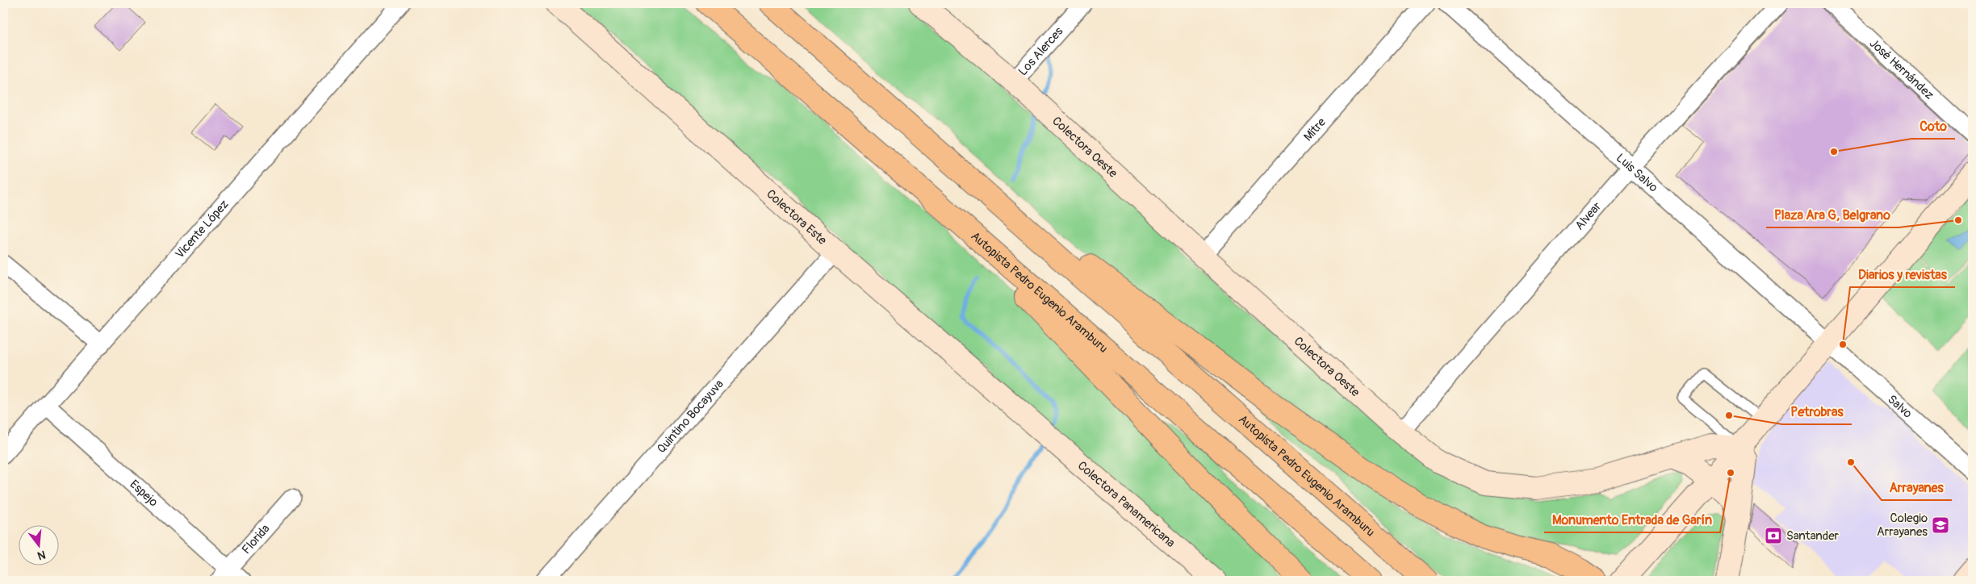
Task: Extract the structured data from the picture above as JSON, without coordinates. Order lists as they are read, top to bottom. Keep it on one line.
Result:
{"streets":{"highway":["Autopista Pedro Eugenio Aramburu"],"street":["Los Alerces","José Hernández","Mitre","Colectora Oeste","Luis Salvo","Alvear","Colectora Este","Vicente López","Salvo","Quintino Bocayuva","Espejo","Colectora Panamericana","Florida"]},"crossings":[["Los Alerces","Colectora Oeste"],["Mitre","Colectora Oeste"],["Colectora Oeste","Alvear"],["Luis Salvo","Alvear"],["Luis Salvo","Salvo"],["Colectora Este","Quintino Bocayuva"],["Colectora Este","Colectora Panamericana"],["Vicente López","Espejo"],["Espejo","Florida"]],"places":{"other":["Coto","Plaza Ara G, Belgrano","Diarios y revistas","Petrobras","Arrayanes","Monumento Entrada de Garín"],"school or university":["Colegio Arrayanes"],"bank":["Santander"]},"north":"bottom"}
